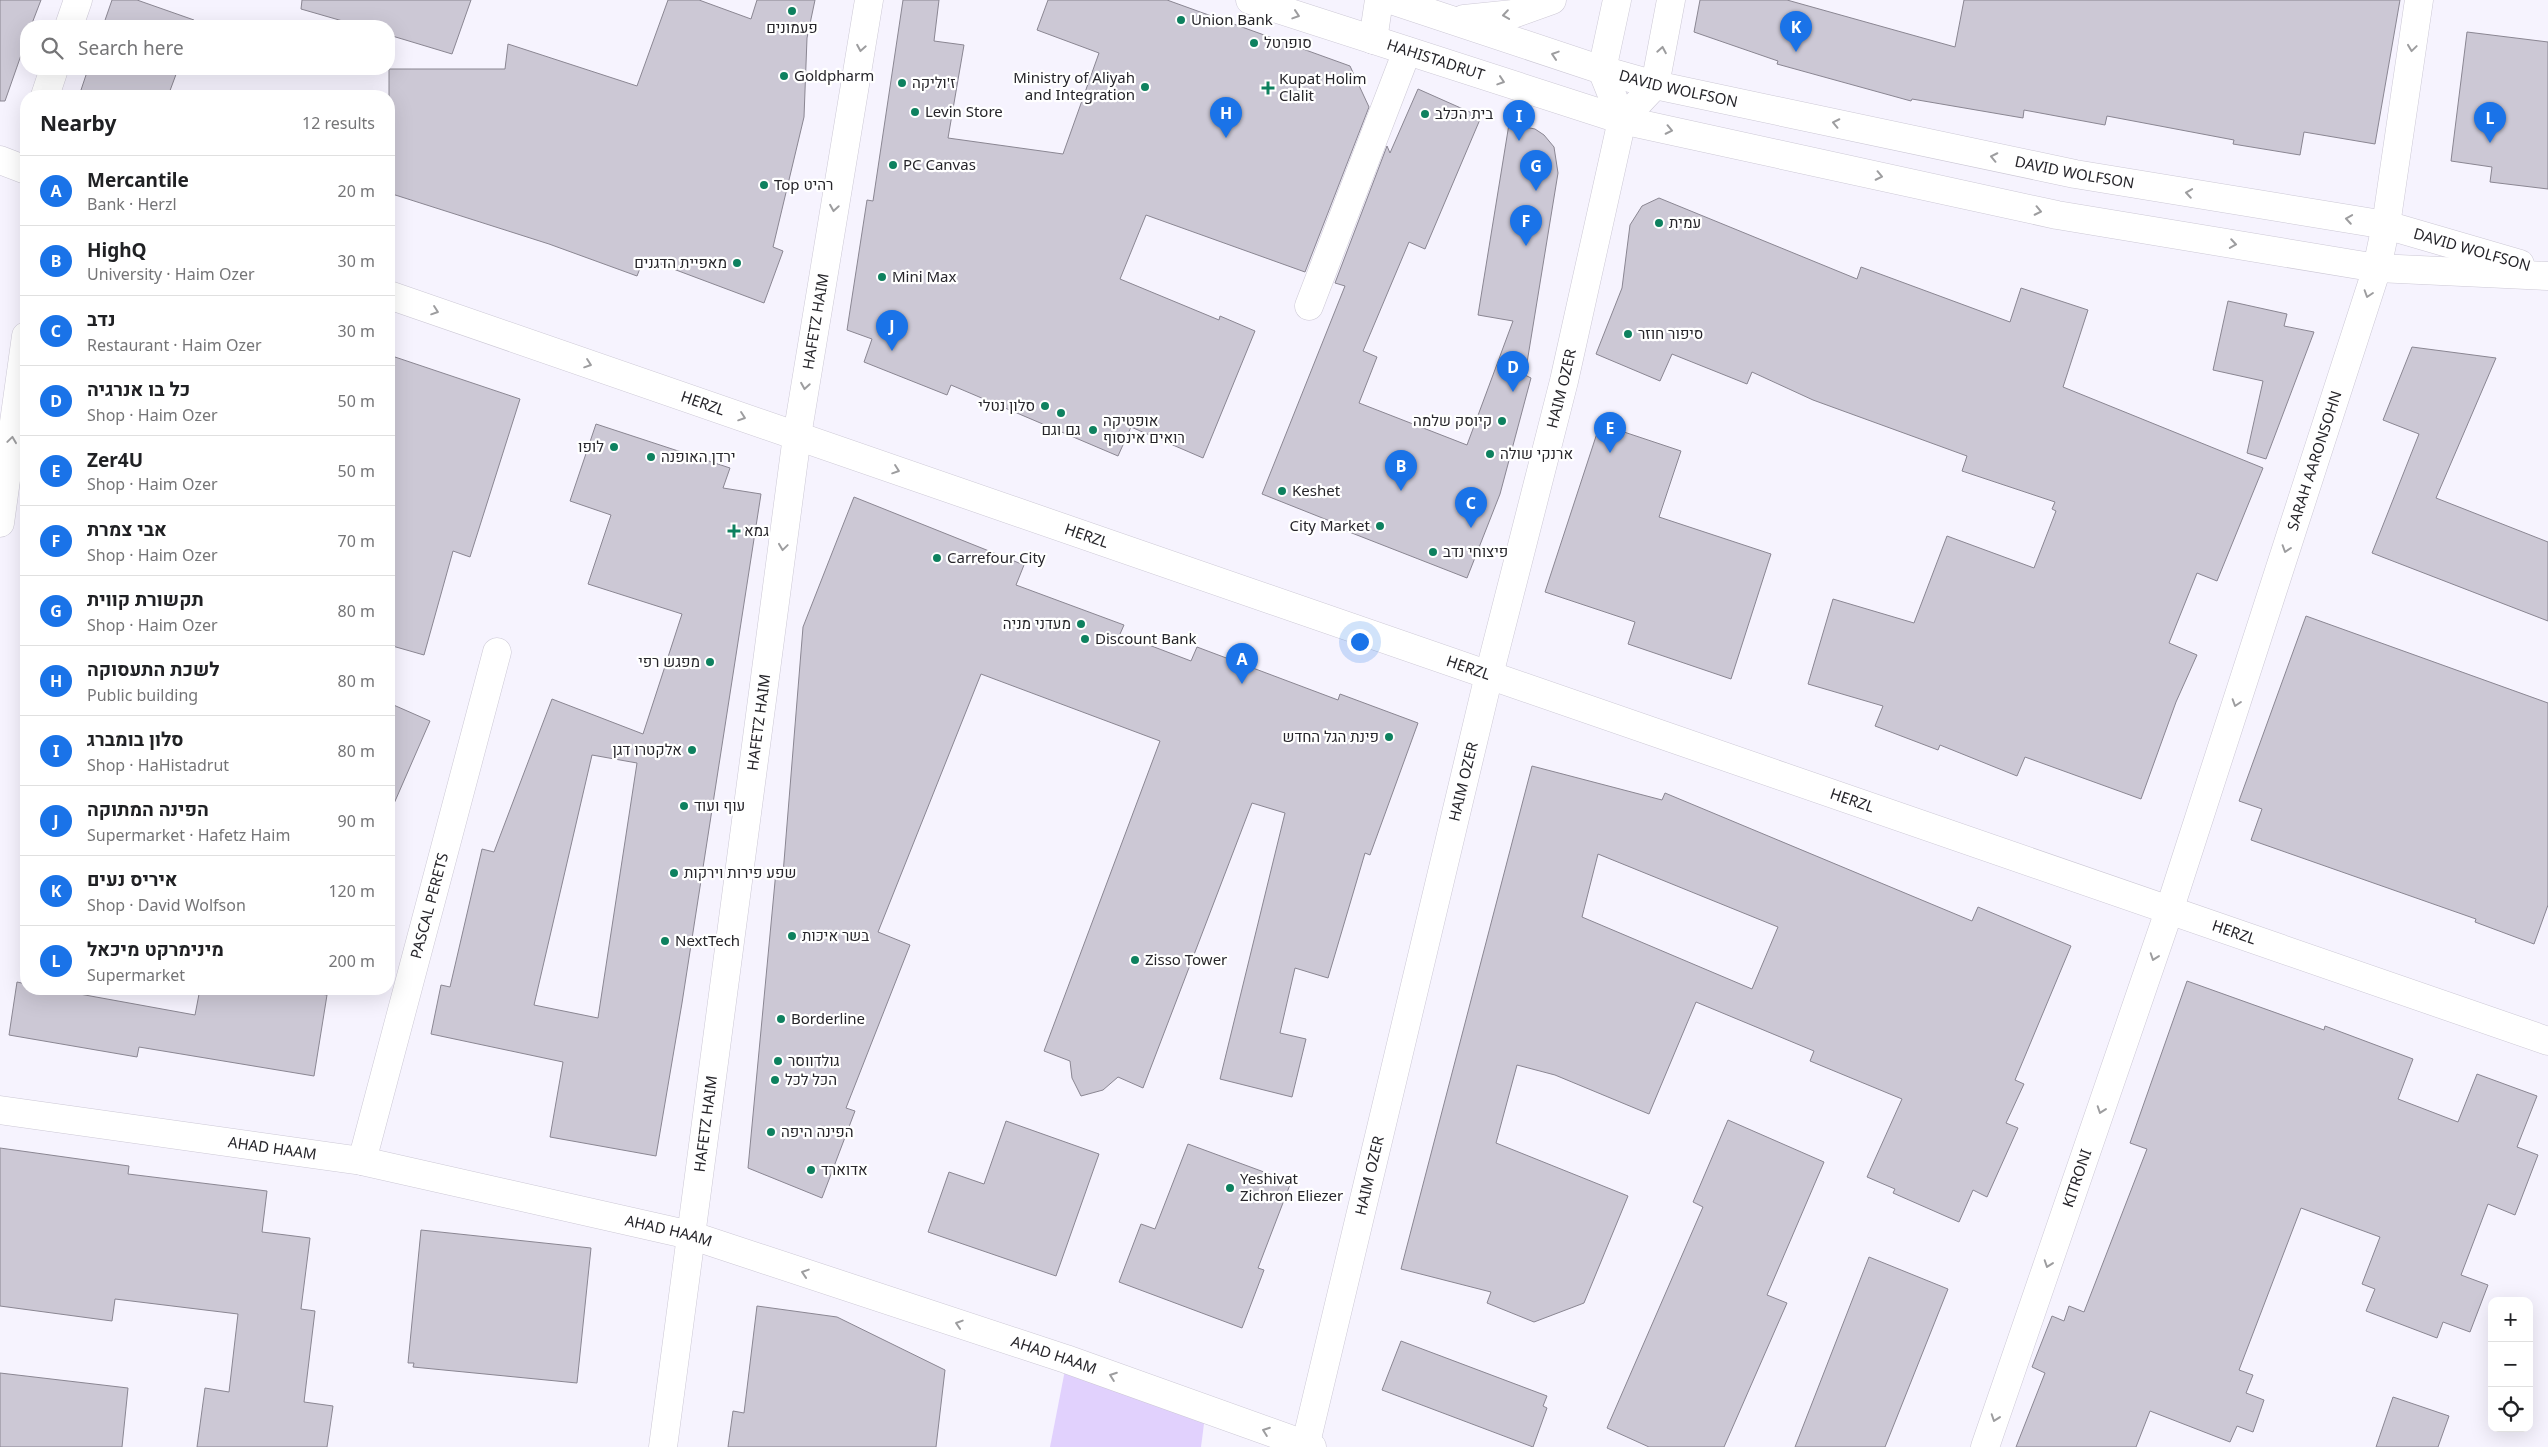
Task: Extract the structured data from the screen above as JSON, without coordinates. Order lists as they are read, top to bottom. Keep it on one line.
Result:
{"streets":{"street":["HAHISTADRUT","DAVID WOLFSON","HAFETZ HAIM","HAIM OZER","HERZL","SARAH AARONSOHN","PASCAL PERETS","AHAD HAAM","KITRONI"]},"crossings":[["HAHISTADRUT","DAVID WOLFSON"],["HAHISTADRUT","HAIM OZER"],["DAVID WOLFSON","HAIM OZER"],["DAVID WOLFSON","SARAH AARONSOHN"],["HAFETZ HAIM","HERZL"],["HAFETZ HAIM","AHAD HAAM"],["HAIM OZER","HERZL"],["HAIM OZER","AHAD HAAM"],["HERZL","SARAH AARONSOHN"],["HERZL","KITRONI"],["SARAH AARONSOHN","KITRONI"],["PASCAL PERETS","AHAD HAAM"]],"one_way":["HAFETZ HAIM","HERZL","SARAH AARONSOHN","AHAD HAAM","KITRONI"],"places":{"other":["פעמונים","Union Bank","סופרטל","Goldpharm","ז'וליקה","Ministry of Aliyah and Integration","Levin Store","בית הכלב","PC Canvas","Top רהיט","עמית","מאפיית הדגנים","Mini Max","סיפור חוזר","סלון נטלי","גם וגם","קיוסק שלמה","אופטיקה רואים אינסוף","לופו","ארנקי שולה","ירדן האופנה","Keshet","City Market","פיצוחי נדב","Carrefour City","מעדני מניה","Discount Bank","מפגש רפי","פינת הגל החדש","אלקטרו דגן","עוף ועוד","שפע פירות וירקות","בשר איכות","NextTech","Zisso Tower","Borderline","גולדווסר","הכל לכל","הפינה היפה","אדוארד","Yeshivat Zichron Eliezer"],"health":["Kupat Holim Clalit","גמא"]},"page":{"pins":["K","H","I","L","G","F","J","D","E","B","C","A"],"search":"Search here","heading":["Nearby","12 results"],"list":[{"mark":"A","name":"Mercantile","note":"Bank · Herzl","value":"20 m"},{"mark":"B","name":"HighQ","note":"University · Haim Ozer","value":"30 m"},{"mark":"C","name":"נדב","note":"Restaurant · Haim Ozer","value":"30 m"},{"mark":"D","name":"כל בו אנרגיה","note":"Shop · Haim Ozer","value":"50 m"},{"mark":"E","name":"Zer4U","note":"Shop · Haim Ozer","value":"50 m"},{"mark":"F","name":"אבי צמרת","note":"Shop · Haim Ozer","value":"70 m"},{"mark":"G","name":"תקשורת קווית","note":"Shop · Haim Ozer","value":"80 m"},{"mark":"H","name":"לשכת התעסוקה","note":"Public building","value":"80 m"},{"mark":"I","name":"סלון בומברג","note":"Shop · HaHistadrut","value":"80 m"},{"mark":"J","name":"הפינה המתוקה","note":"Supermarket · Hafetz Haim","value":"90 m"},{"mark":"K","name":"איריס נעים","note":"Shop · David Wolfson","value":"120 m"},{"mark":"L","name":"מינימרקט מיכאל","note":"Supermarket","value":"200 m"}],"map_buttons":["+","−"]}}
